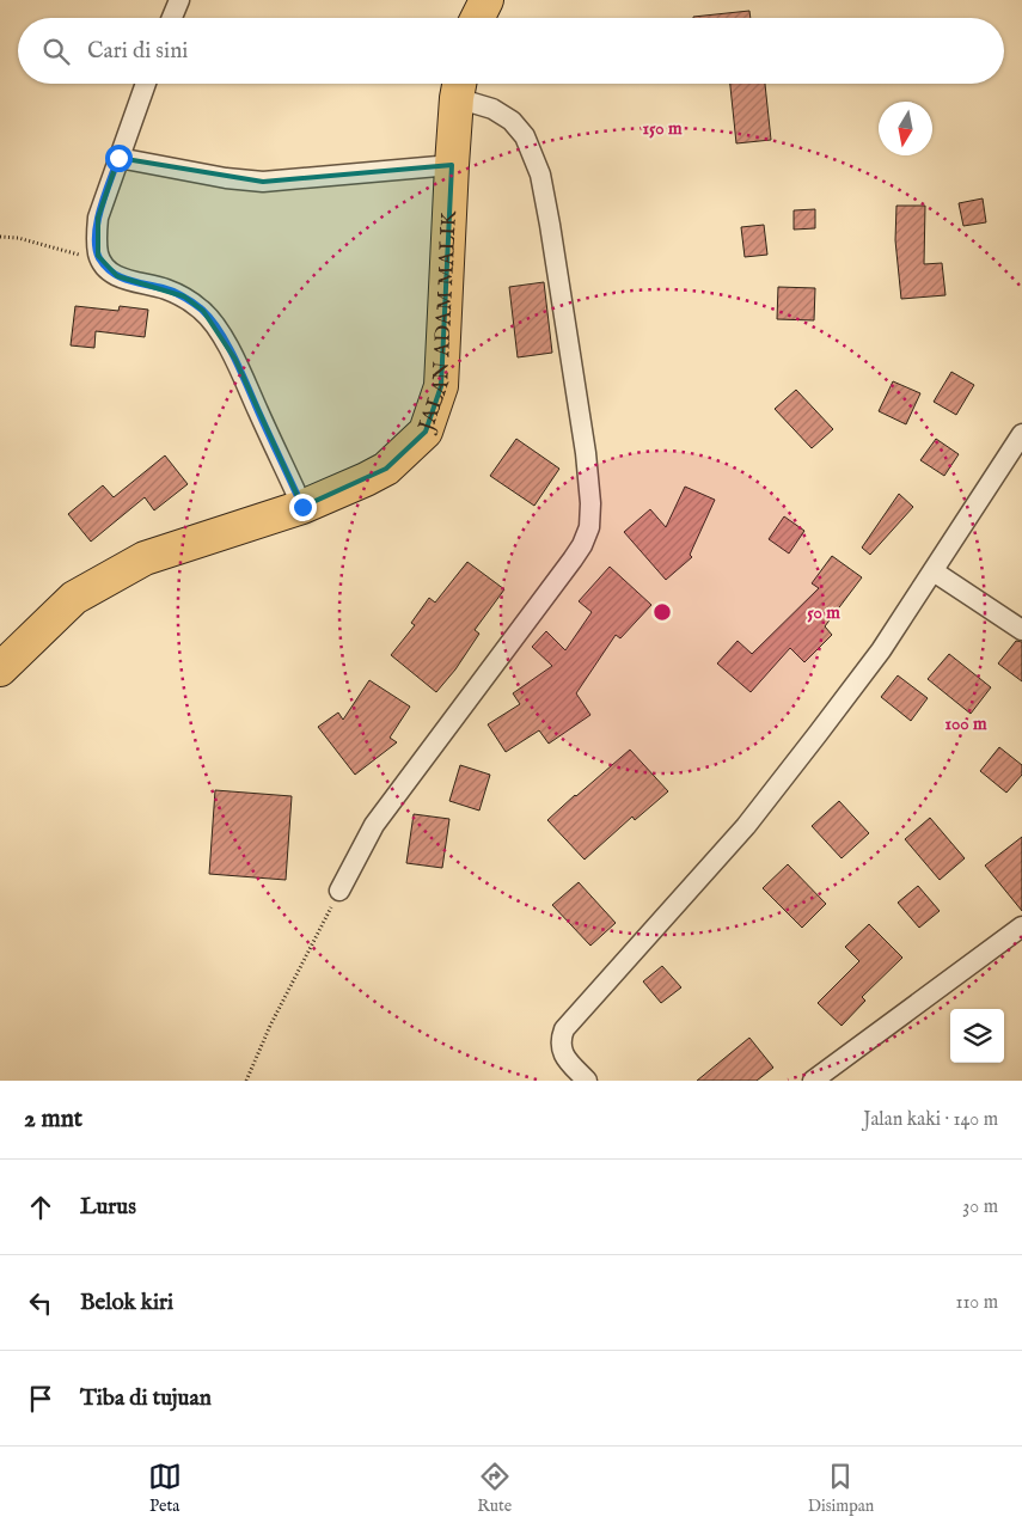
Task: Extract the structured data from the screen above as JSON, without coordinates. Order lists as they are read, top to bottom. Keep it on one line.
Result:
{"streets":{"highway":["JALAN ADAM MALIK"]},"north":"bottom","page":{"search":"Cari di sini","heading":["2 mnt","Jalan kaki · 140 m"],"list":[["Lurus","30 m"],["Belok kiri","110 m"],"Tiba di tujuan"],"nav":["Peta","Rute","Disimpan"]},"rings":["150 m","50 m","100 m"]}
